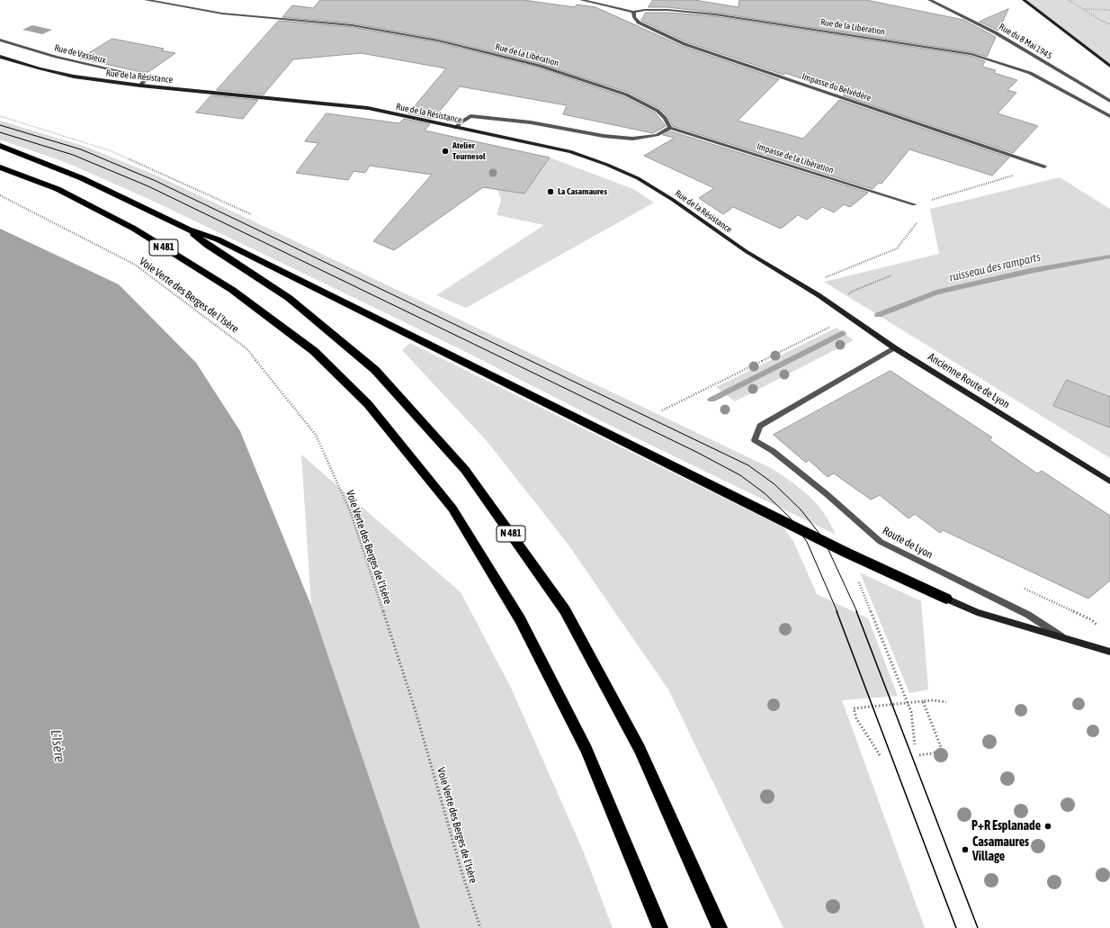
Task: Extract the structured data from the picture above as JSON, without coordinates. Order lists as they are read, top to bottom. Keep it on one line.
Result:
{"streets":{"highway":["N 481"],"street":["Rue de la Libération","Rue du 8 Mai 1945","Rue de Vassieux","Rue de la Résistance","Impasse du Belvédère","Impasse de la Libération","Ancienne Route de Lyon","Route de Lyon"],"path":["Voie Verte des Berges de l'Isère"]},"crossings":[["Rue de la Libération","Impasse du Belvédère"],["Rue de la Libération","Impasse de la Libération"],["Rue de Vassieux","Rue de la Résistance"],["Rue de la Résistance","Ancienne Route de Lyon"],["Ancienne Route de Lyon","Route de Lyon"]],"water":["ruisseau des ramparts","L'Isère"],"places":["Atelier Tournesol","La Casamaures","P+R Esplanade","Casamaures Village"]}
